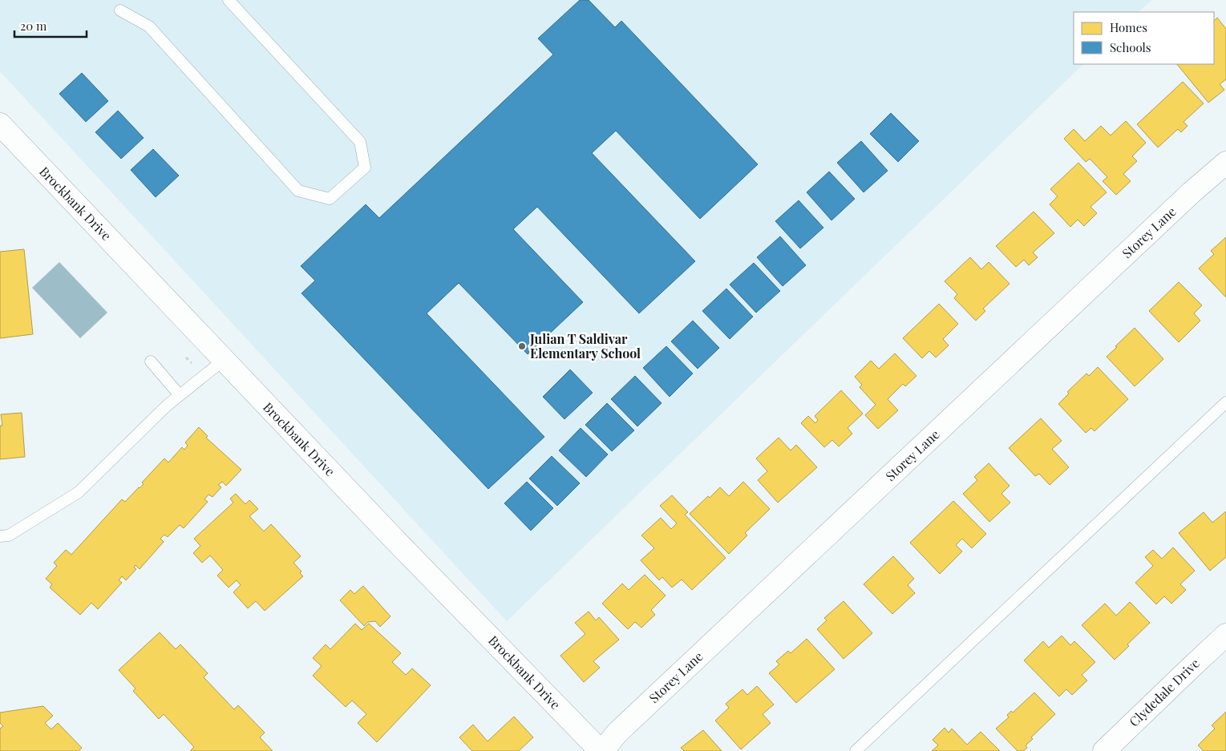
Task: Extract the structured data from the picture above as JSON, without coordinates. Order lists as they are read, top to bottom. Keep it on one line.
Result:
{"streets":{"street":["Brockbank Drive","Storey Lane","Clydedale Drive"]},"crossings":[["Brockbank Drive","Storey Lane"]],"places":["Julian T Saldivar Elementary School"],"legend":["Homes","Schools"],"scale_bar":"20 m"}
